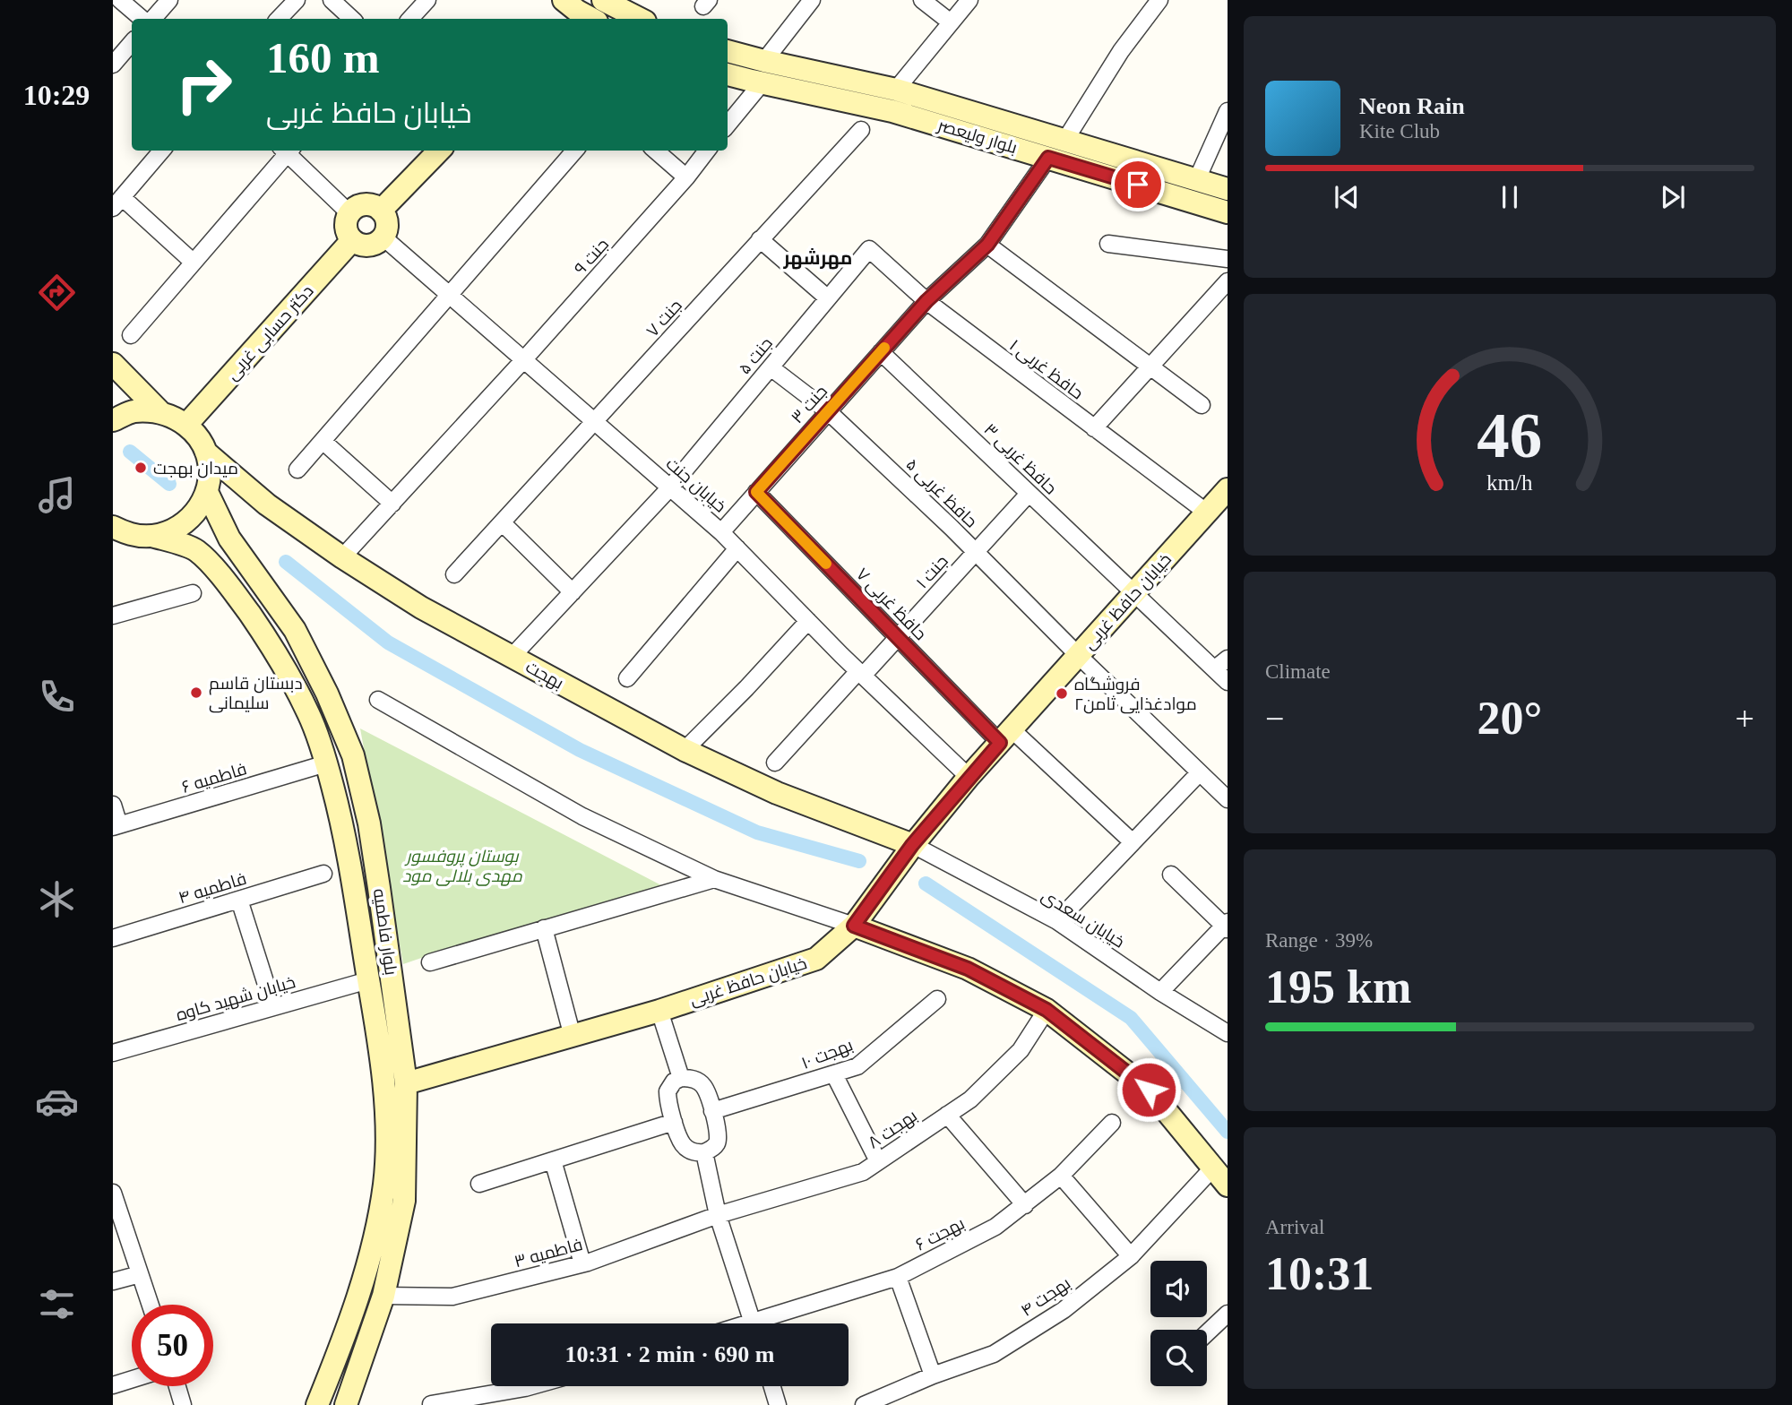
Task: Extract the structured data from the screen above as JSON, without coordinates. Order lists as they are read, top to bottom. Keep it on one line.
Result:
{"streets":{"main road":["بلوار ولیعصر","دکتر حسابی غربی","خیابان حافظ غربی","بهجت","بلوار فاطمیه"],"street":["جنت ۹","جنت ۷","جنت ۵","حافظ غربی ۱","جنت ۳","حافظ غربی ۳","خیابان جنت","حافظ غربی ۵","جنت ۱","حافظ غربی ۷","فاطمیه ۶","فاطمیه ۴","خیابان سعدی","خیابان شهید کاوه","بهجت ۱۰","بهجت ۸","بهجت ۶","فاطمیه ۳","بهجت ۴"]},"crossings":[["بلوار ولیعصر","جنت ۳"],["جنت ۹","خیابان جنت"],["جنت ۹","بهجت"],["جنت ۷","خیابان جنت"],["دکتر حسابی غربی","خیابان جنت"],["دکتر حسابی غربی","بهجت"],["جنت ۵","حافظ غربی ۱"],["جنت ۵","خیابان جنت"],["جنت ۵","حافظ غربی ۵"],["جنت ۵","بهجت"],["حافظ غربی ۱","جنت ۳"],["حافظ غربی ۱","خیابان حافظ غربی"],["جنت ۳","حافظ غربی ۳"],["جنت ۳","خیابان جنت"],["جنت ۳","حافظ غربی ۵"],["جنت ۳","حافظ غربی ۷"],["حافظ غربی ۳","جنت ۱"],["حافظ غربی ۳","خیابان حافظ غربی"],["خیابان جنت","جنت ۱"],["خیابان جنت","خیابان حافظ غربی"],["حافظ غربی ۵","جنت ۱"],["حافظ غربی ۵","خیابان حافظ غربی"],["جنت ۱","حافظ غربی ۷"],["خیابان حافظ غربی","حافظ غربی ۷"],["خیابان حافظ غربی","بهجت"],["خیابان حافظ غربی","خیابان سعدی"],["خیابان حافظ غربی","بلوار فاطمیه"],["بهجت","خیابان سعدی"],["فاطمیه ۶","بلوار فاطمیه"],["بلوار فاطمیه","خیابان شهید کاوه"],["بلوار فاطمیه","فاطمیه ۳"],["بهجت ۸","فاطمیه ۳"]],"districts":["مهرشهر"],"parks":["بوستان پروفسور مهدی بلالی مود"],"places":["میدان بهجت","دبستان قاسم سلیمانی","فروشگاه موادغذایی ثامن۲"],"page":{"tabs":"10:29","turn":["160 m","خیابان حافظ غربی"],"song":["Neon Rain","Kite Club"],"tile":["Climate",["Range · 39%","195 km"],["Arrival","10:31"]],"heat":["−","20°","+"],"limit":"50","trip":"10:31 · 2 min · 690 m","gauge":["46","km/h"]}}
